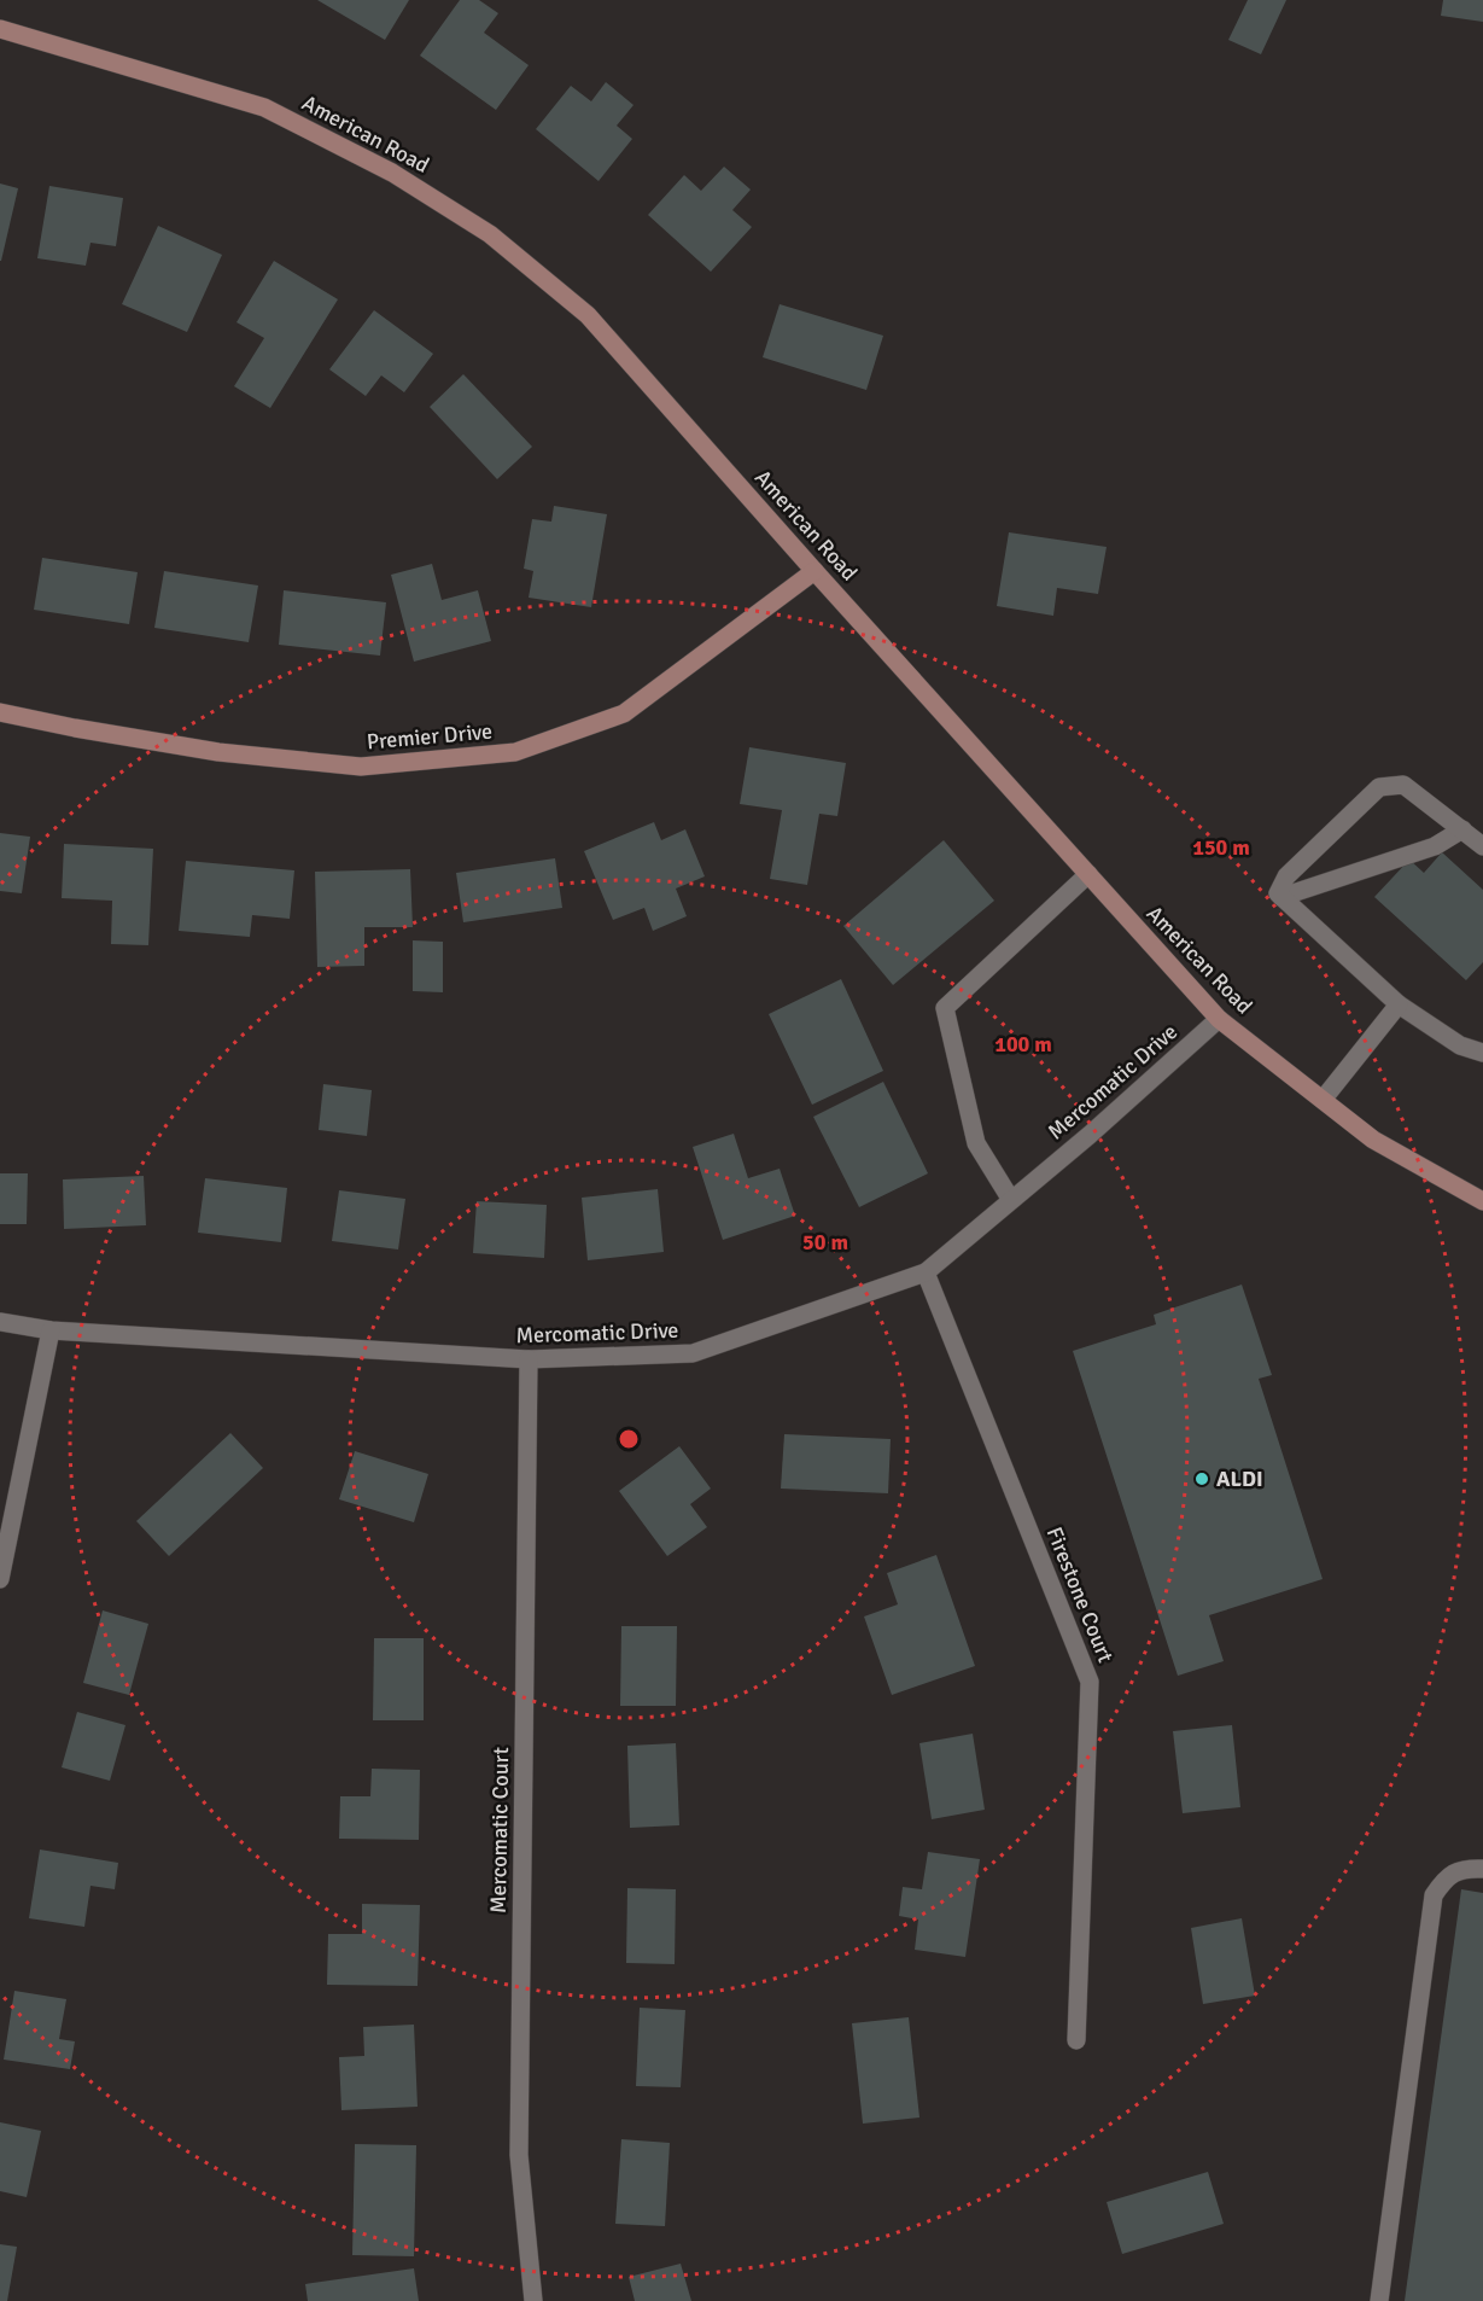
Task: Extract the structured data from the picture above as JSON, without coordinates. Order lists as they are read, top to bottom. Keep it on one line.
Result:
{"streets":{"street":["American Road","Premier Drive","Mercomatic Drive","Firestone Court","Mercomatic Court"]},"crossings":[["American Road","Premier Drive"],["American Road","Mercomatic Drive"],["Mercomatic Drive","Firestone Court"],["Mercomatic Drive","Mercomatic Court"]],"places":["ALDI"],"rings":["150 m","100 m","50 m"]}
